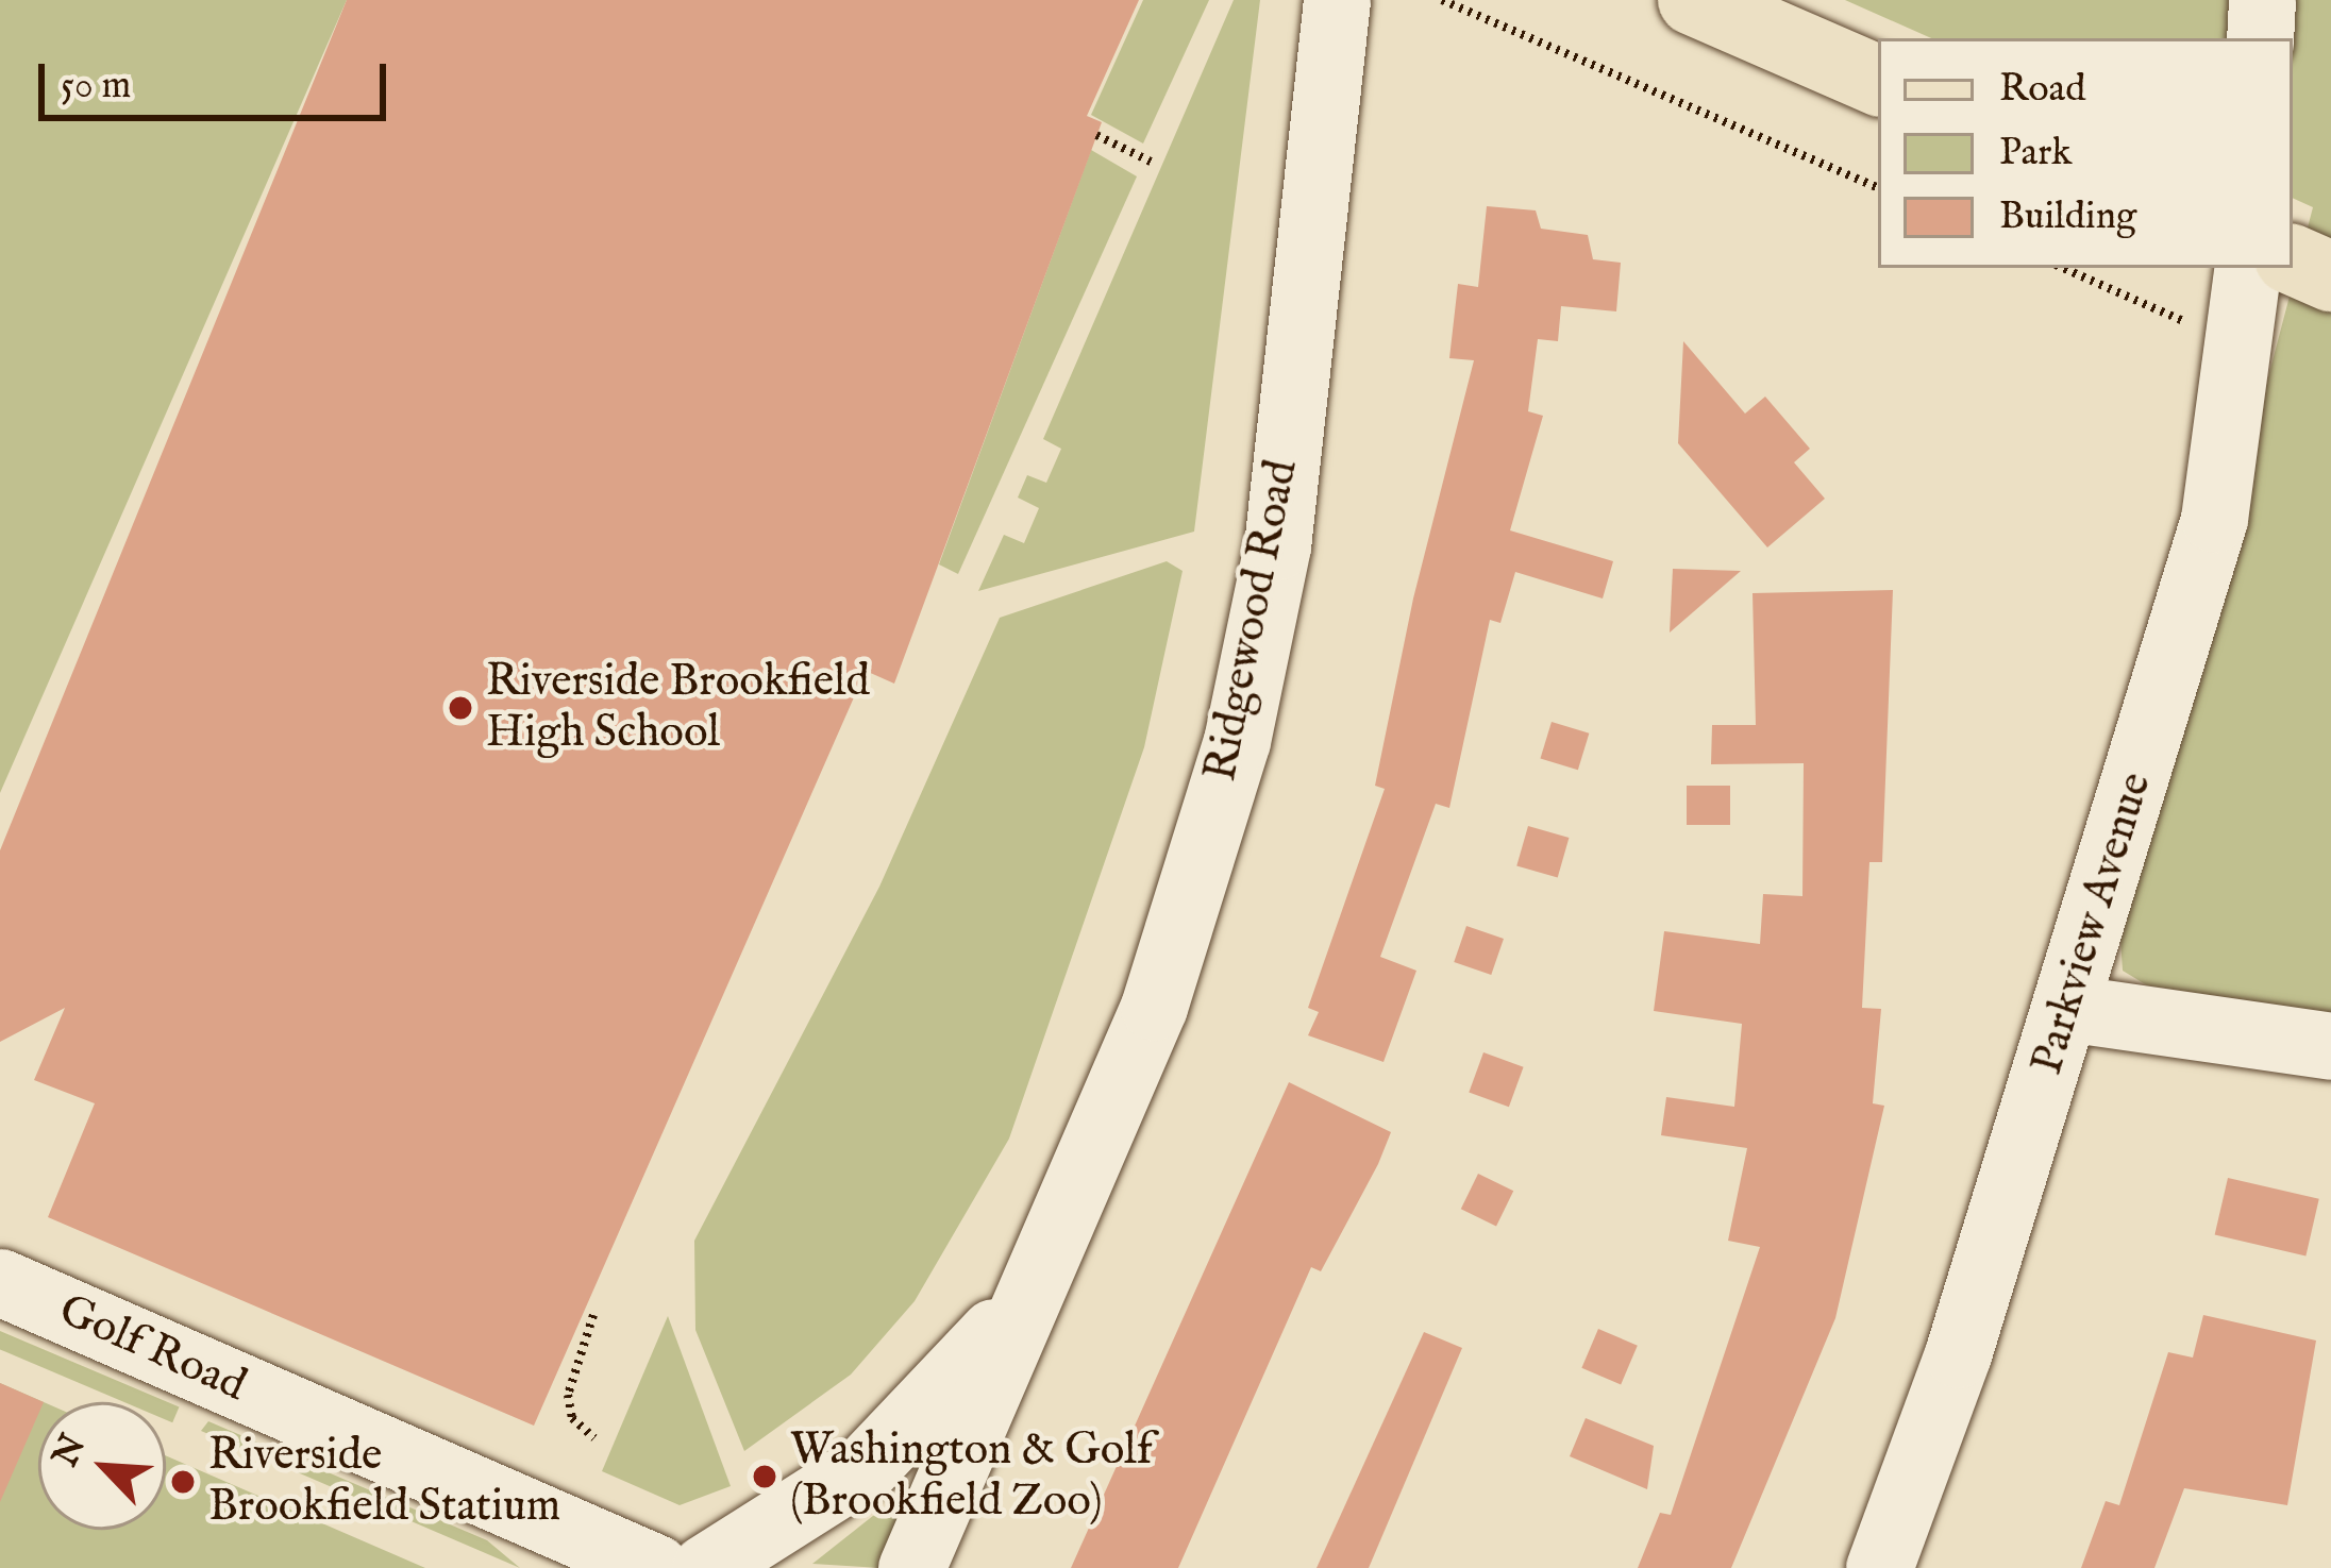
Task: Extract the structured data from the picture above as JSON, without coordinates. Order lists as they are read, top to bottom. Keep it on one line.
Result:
{"streets":{"street":["Ridgewood Road","Parkview Avenue","Golf Road"]},"places":["Riverside Brookfield High School","Washington & Golf (Brookfield Zoo)","Riverside Brookfield Statium"],"legend":["Road","Park","Building"],"scale_bar":"50 m","north":"top left"}
